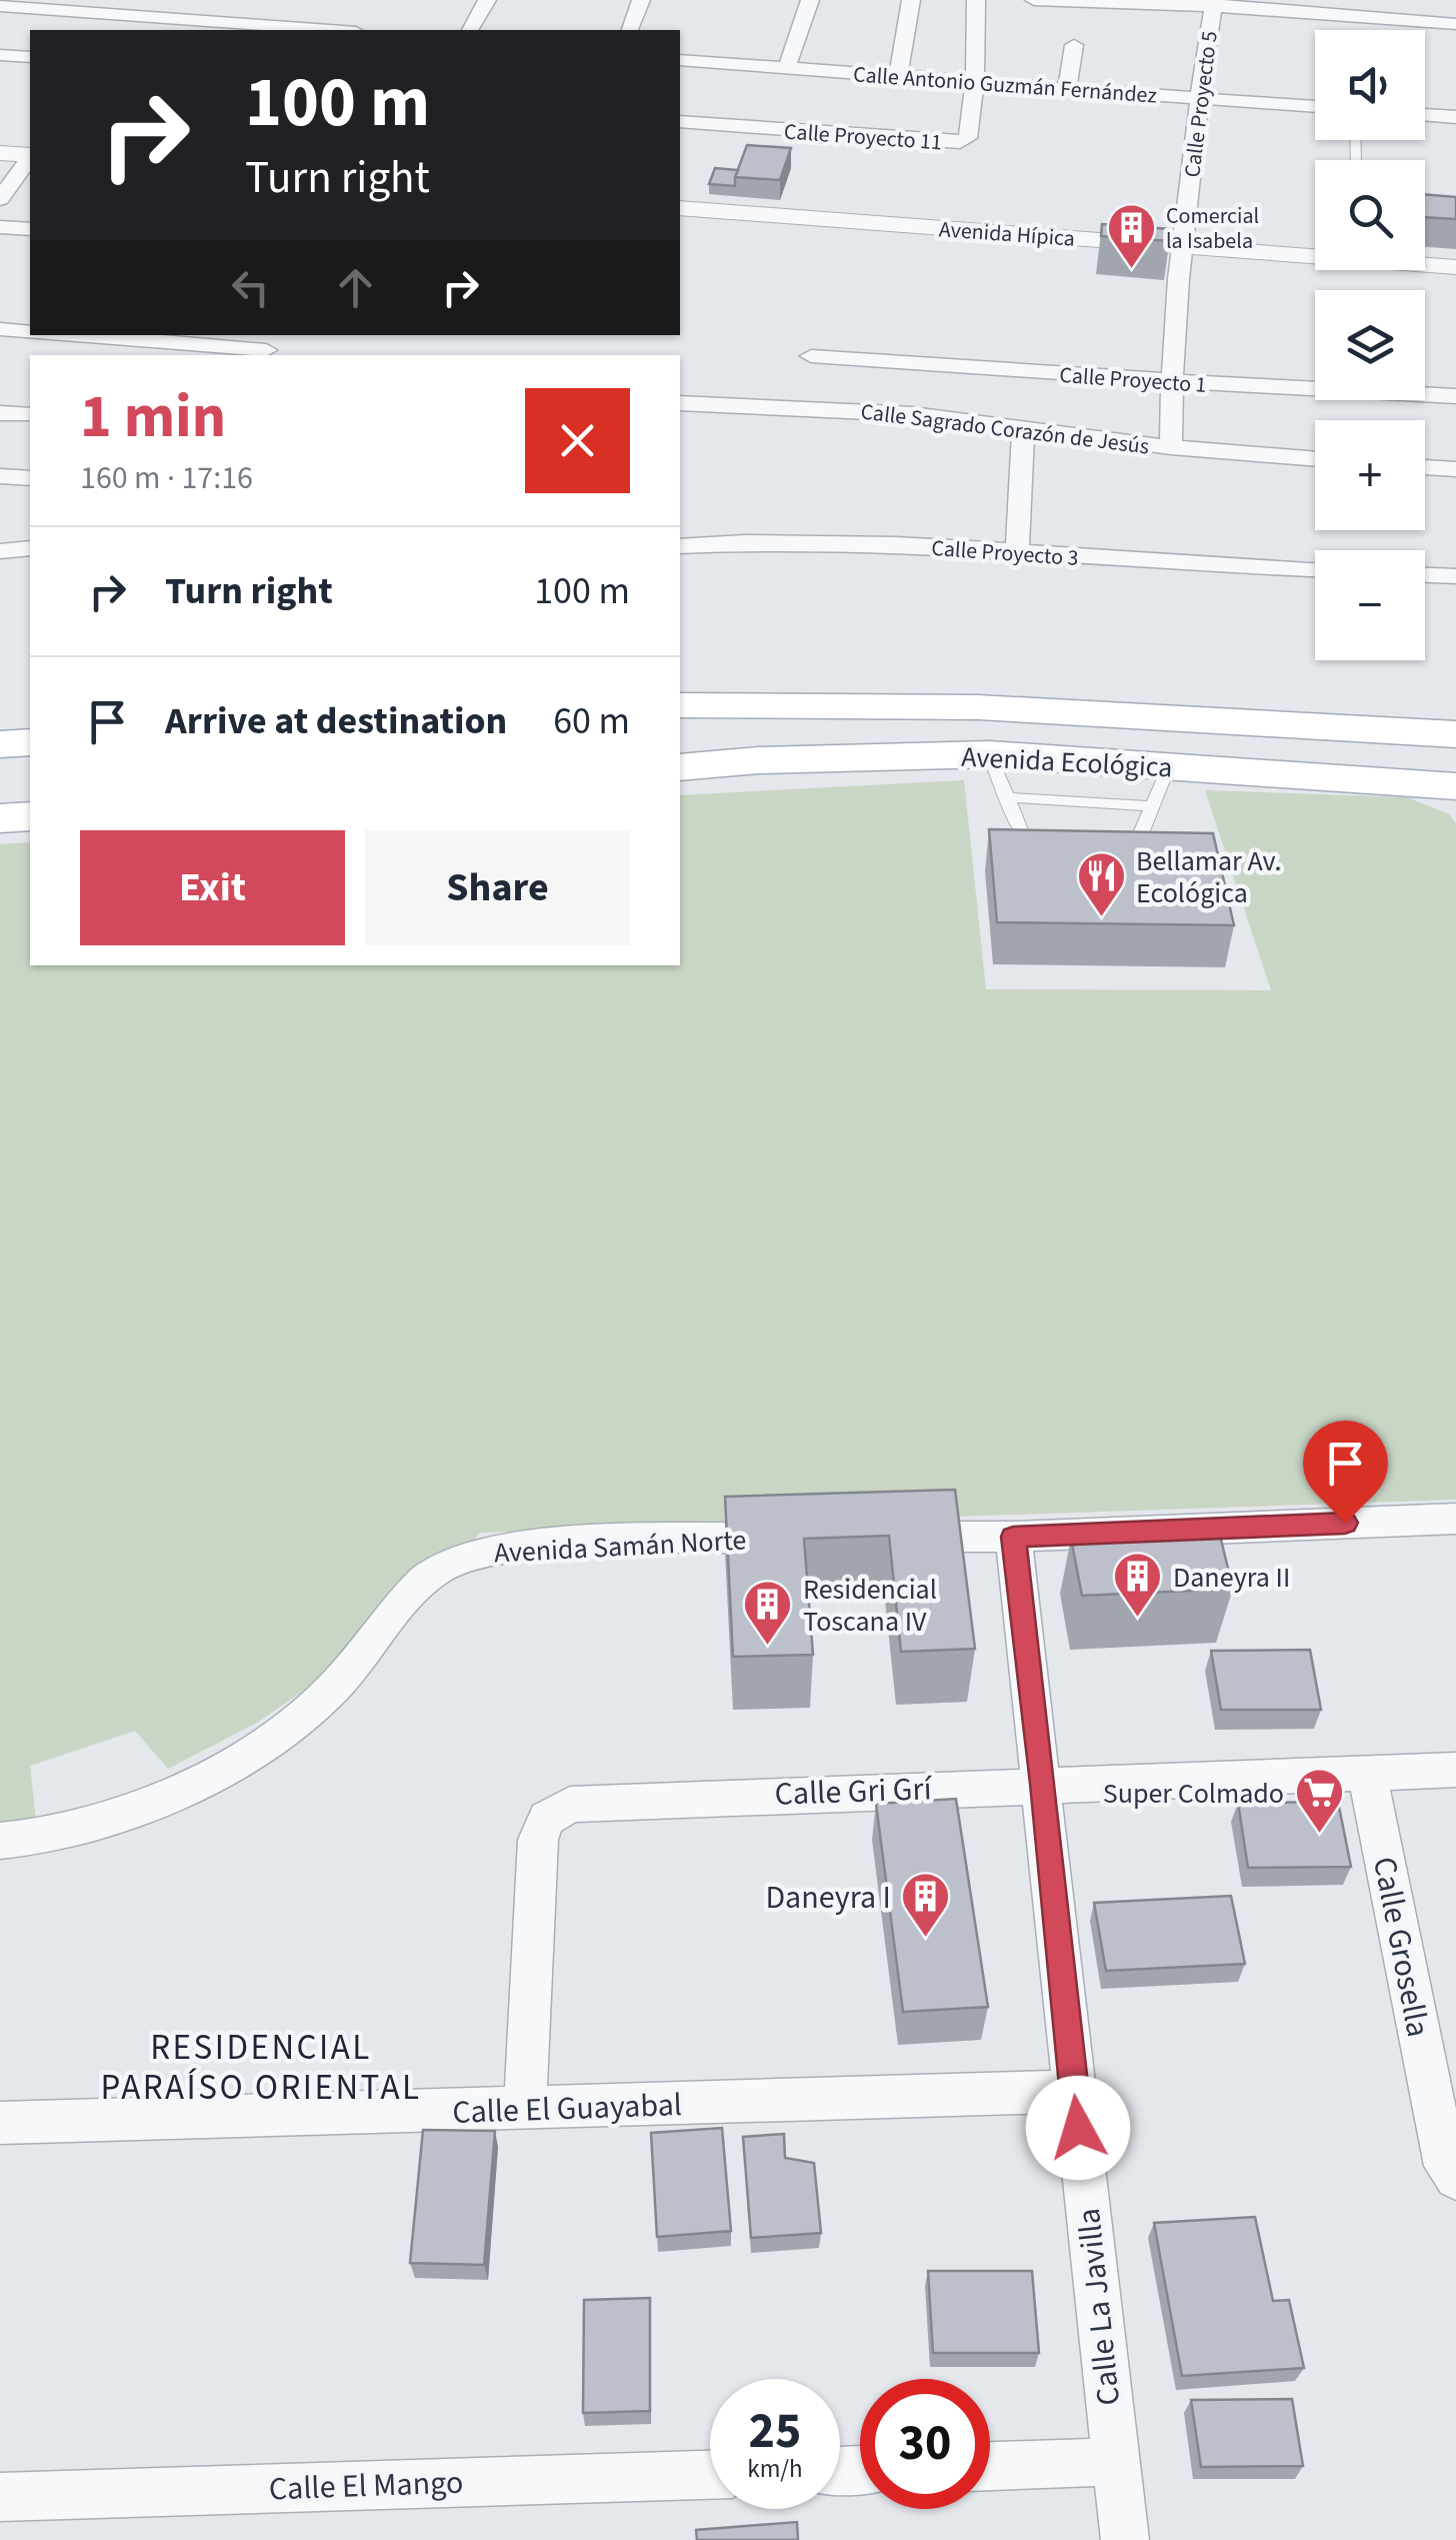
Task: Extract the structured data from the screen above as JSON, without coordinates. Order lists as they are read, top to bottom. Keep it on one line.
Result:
{"streets":{"main road":["Avenida Ecológica"],"street":["Calle Antonio Guzmán Fernández","Calle Proyecto 5","Calle Proyecto 11","Avenida Hípica","Calle Proyecto 1","Calle Sagrado Corazón de Jesús","Calle Proyecto 3","Avenida Samán Norte","Calle Gri Grí","Calle Grosella","Calle El Guayabal","Calle La Javilla","Calle El Mango"]},"crossings":[["Calle Antonio Guzmán Fernández","Calle Proyecto 5"],["Calle Antonio Guzmán Fernández","Calle Proyecto 11"],["Calle Proyecto 5","Avenida Hípica"],["Calle Proyecto 5","Calle Proyecto 1"],["Calle Proyecto 5","Calle Sagrado Corazón de Jesús"],["Calle Gri Grí","Calle Grosella"],["Calle Gri Grí","Calle El Guayabal"],["Calle Gri Grí","Calle La Javilla"],["Calle El Guayabal","Calle La Javilla"]],"districts":["RESIDENCIAL PARAÍSO ORIENTAL"],"places":{"building":["Comercial la Isabela","Daneyra II","Residencial Toscana IV","Daneyra I"],"restaurant":["Bellamar Av. Ecológica"],"supermarket":["Super Colmado"]},"page":{"map_buttons":["+","−"],"turn":["100 m","Turn right"],"heading":["1 min","160 m · 17:16"],"list":[{"name":"Turn right","value":"100 m"},{"name":"Arrive at destination","value":"60 m"}],"buttons":["Exit","Share"],"speed":"25 km/h","limit":"30"}}
